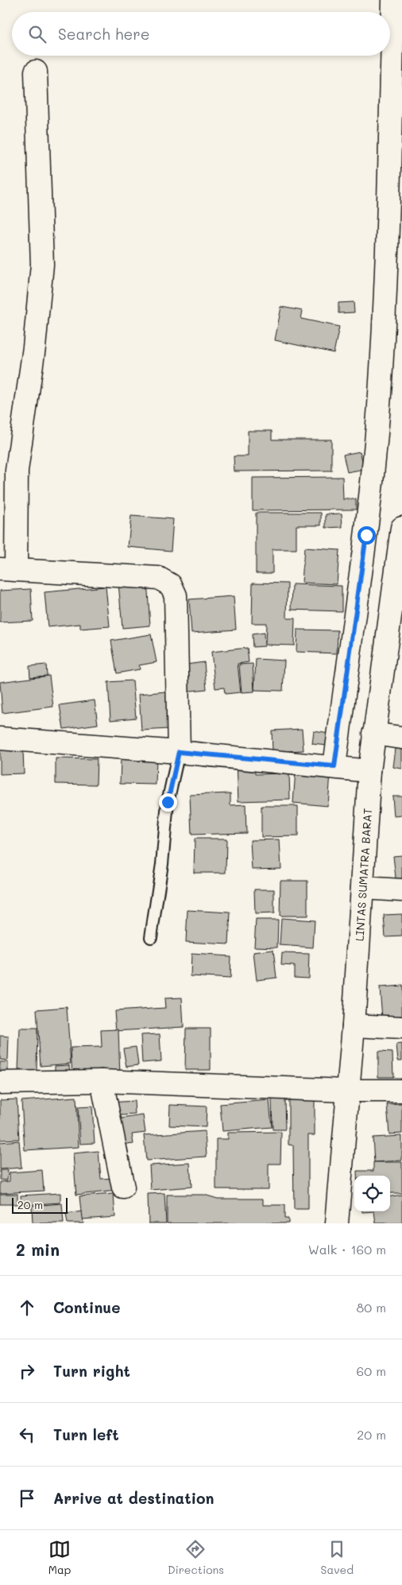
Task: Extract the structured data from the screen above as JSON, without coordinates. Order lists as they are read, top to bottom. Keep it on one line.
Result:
{"streets":{"main road":["LINTAS SUMATRA BARAT"]},"scale_bar":"20 m","page":{"search":"Search here","scale":"20 m","heading":["2 min","Walk · 160 m"],"list":[["Continue","80 m"],["Turn right","60 m"],["Turn left","20 m"],"Arrive at destination"],"nav":["Map","Directions","Saved"]}}
